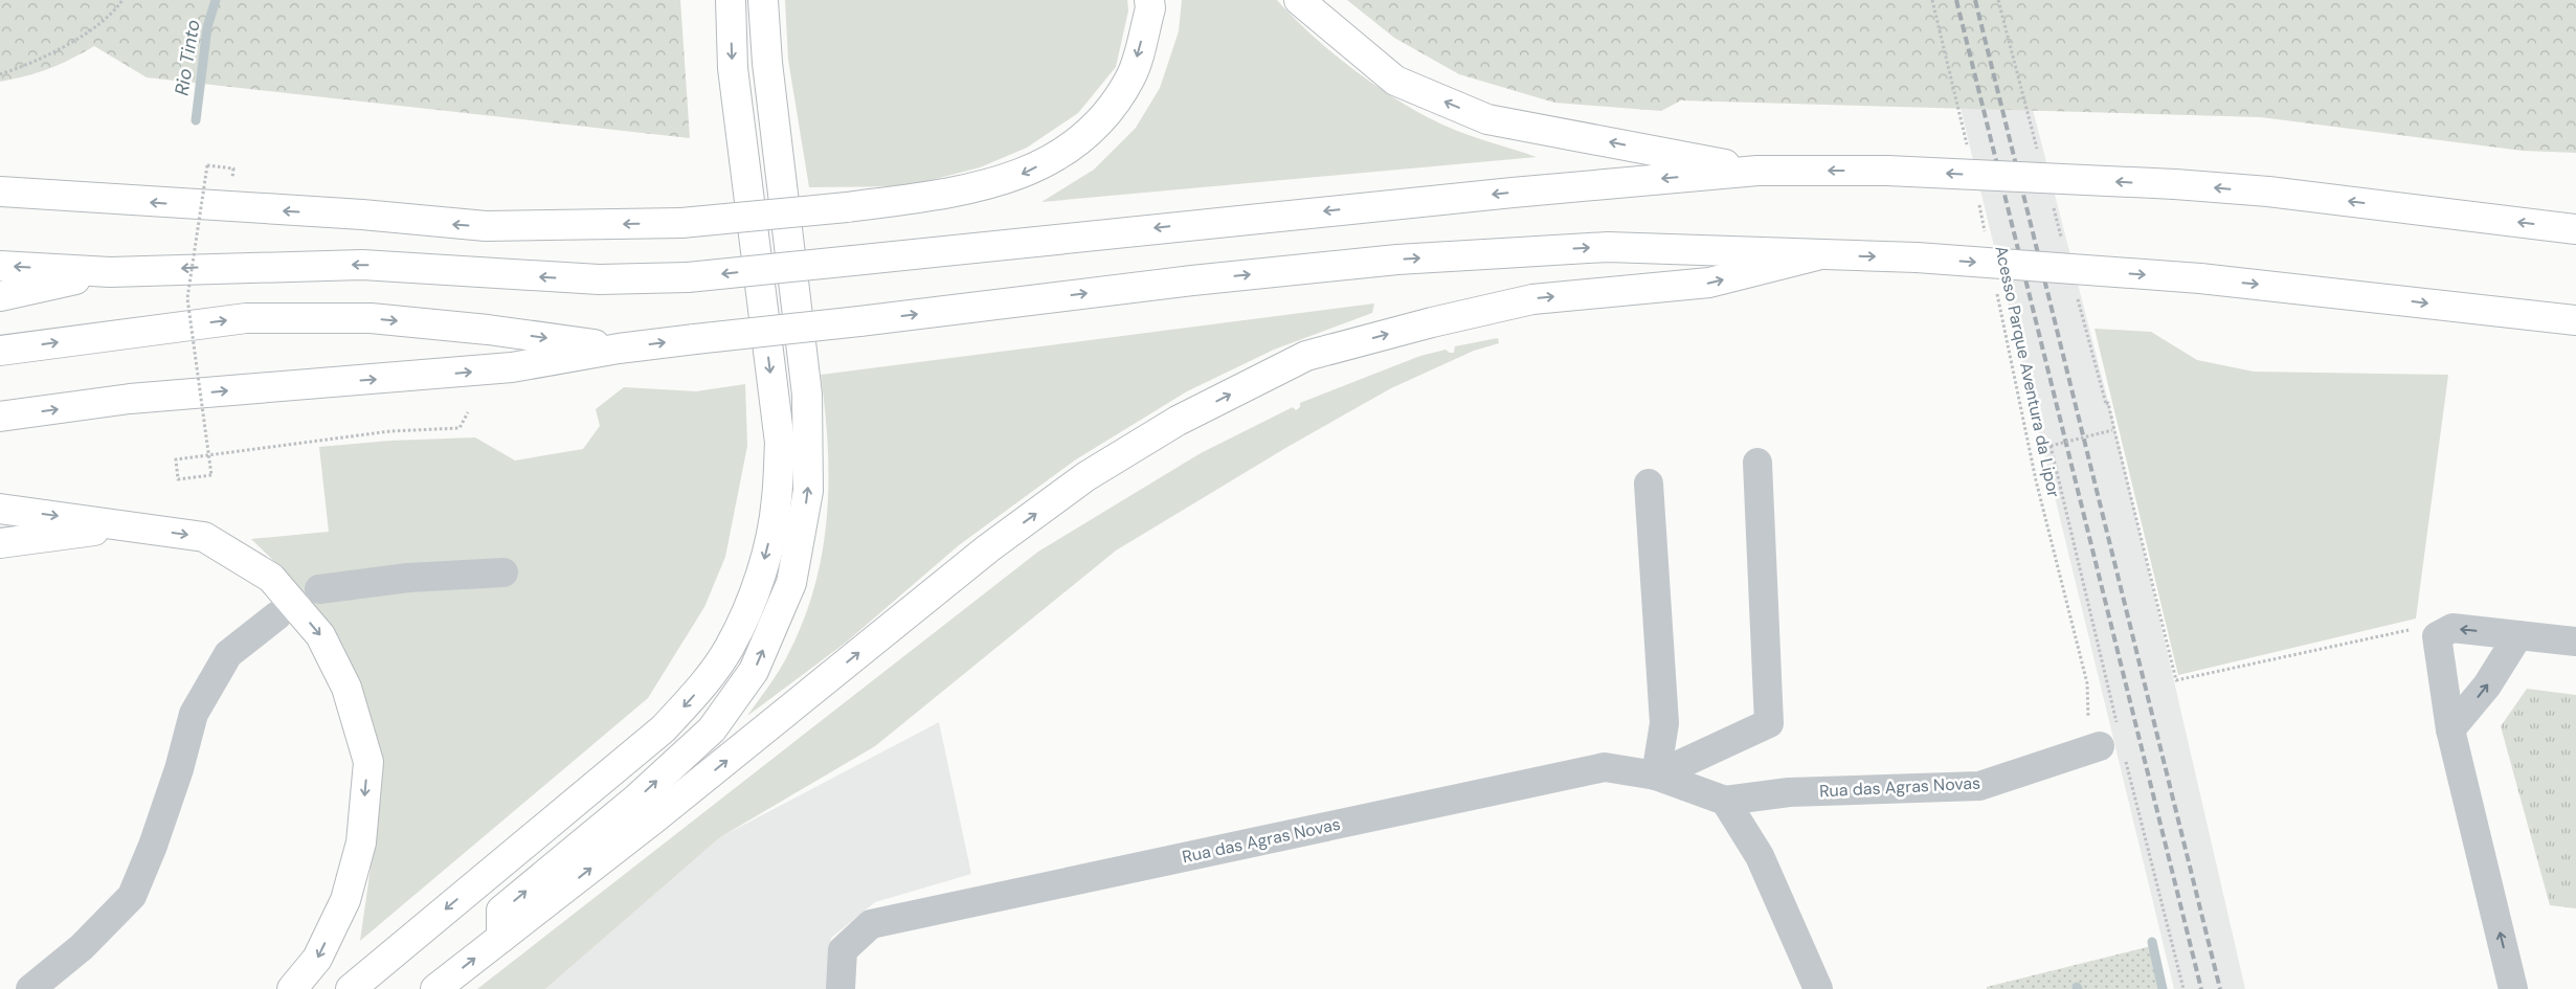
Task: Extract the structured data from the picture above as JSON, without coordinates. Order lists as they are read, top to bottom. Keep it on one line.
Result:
{"streets":{"street":["Rua das Agras Novas"],"path":["Acesso Parque Aventura da Lipor"]},"crossings":[["Acesso Parque Aventura da Lipor","Rua das Agras Novas"]],"water":["Rio Tinto"]}
